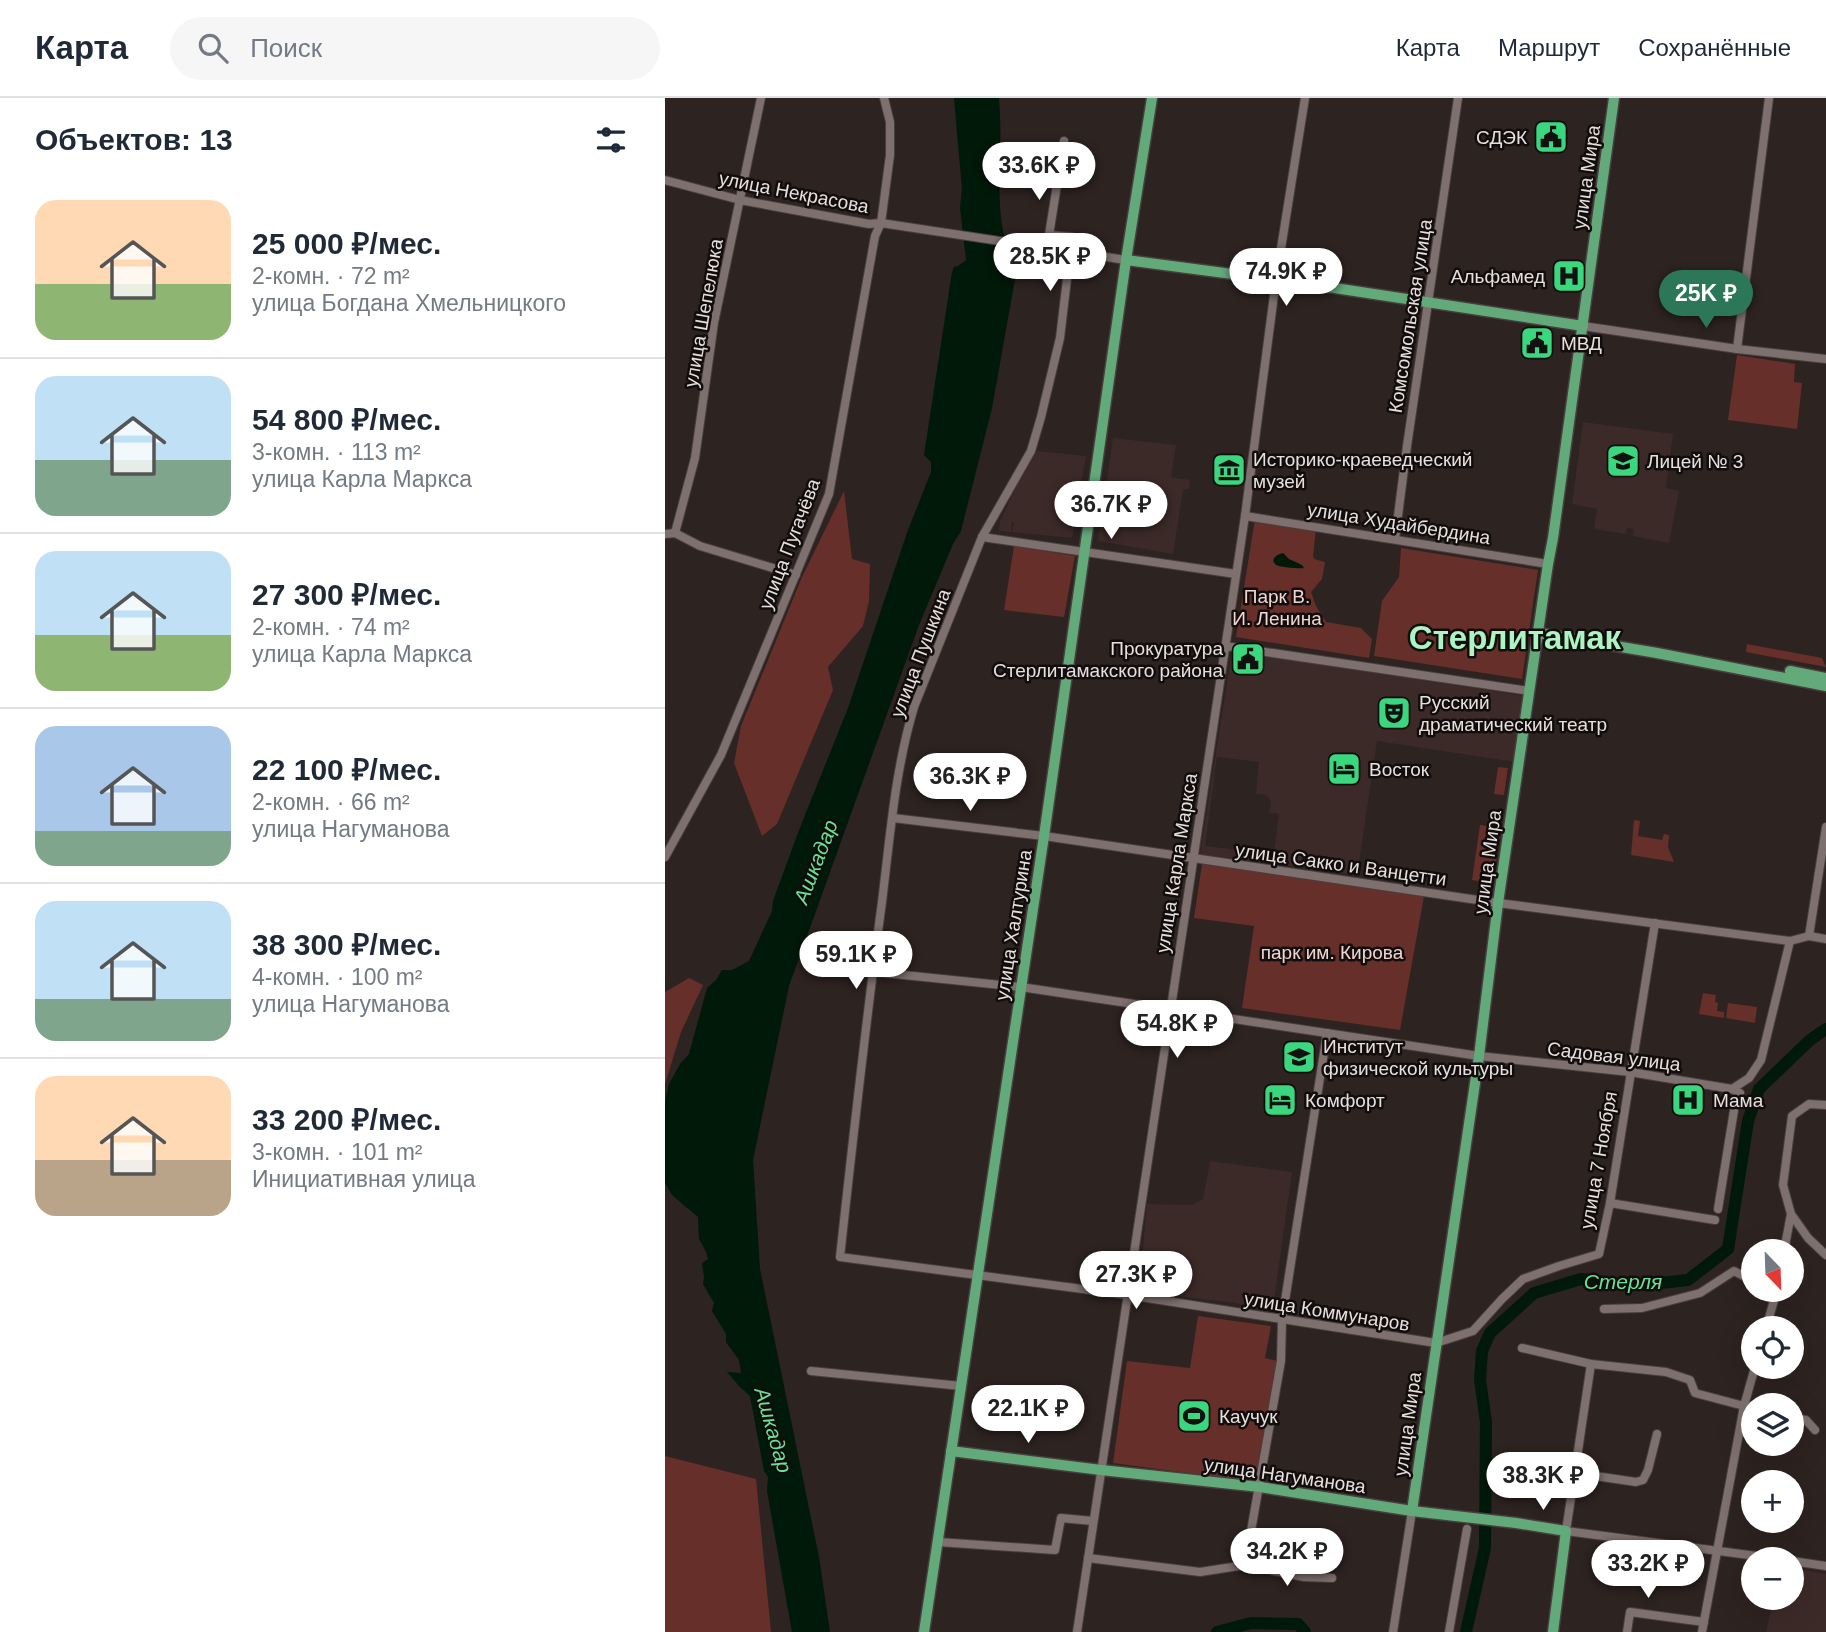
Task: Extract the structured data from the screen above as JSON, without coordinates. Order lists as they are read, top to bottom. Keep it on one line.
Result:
{"streets":{"main road":["улица Мира","улица Халтурина","улица Нагуманова"],"street":["улица Некрасова","улица Шепелюка","Комсомольская улица","улица Худайбердина","улица Пугачёва","улица Пушкина","улица Карла Маркса","улица Сакко и Ванцетти","Садовая улица","улица 7 Ноября","улица Коммунаров"]},"crossings":[["улица Мира","улица Худайбердина"],["улица Мира","улица Сакко и Ванцетти"],["улица Мира","Садовая улица"],["улица Мира","улица 7 Ноября"],["улица Мира","улица Коммунаров"],["улица Мира","улица Нагуманова"],["улица Некрасова","улица Шепелюка"],["улица Некрасова","улица Пугачёва"],["улица Некрасова","улица Пушкина"],["улица Некрасова","улица Халтурина"],["Комсомольская улица","улица Худайбердина"],["улица Худайбердина","улица Карла Маркса"],["улица Пушкина","улица Сакко и Ванцетти"],["улица Пушкина","Садовая улица"],["улица Пушкина","улица Коммунаров"],["улица Карла Маркса","улица Сакко и Ванцетти"],["улица Карла Маркса","Садовая улица"],["улица Карла Маркса","улица Коммунаров"],["улица Карла Маркса","улица Нагуманова"],["улица Сакко и Ванцетти","улица Халтурина"],["улица Сакко и Ванцетти","улица 7 Ноября"],["улица Халтурина","Садовая улица"],["улица Халтурина","улица Коммунаров"],["улица Халтурина","улица Нагуманова"],["Садовая улица","улица 7 Ноября"],["улица 7 Ноября","улица Коммунаров"]],"districts":["Стерлитамак"],"water":["Ашкадар","Стерля"],"parks":["Парк В. И. Ленина","парк им. Кирова"],"places":{"public building":["СДЭК","МВД","Прокуратура Стерлитамакского района"],"hospital":["Альфамед","Мама"],"school or university":["Лицей № 3","Институт физической культуры"],"museum":["Историко-краеведческий музей"],"theatre":["Русский драматический театр"],"hotel":["Восток","Комфорт"],"sports":["Каучук"]},"north":"bottom right","page":{"header":"Карта","search":"Поиск","nav":["Карта","Маршрут","Сохранённые"],"heading":"Объектов: 13","price":["33.6K ₽","28.5K ₽","74.9K ₽","25K ₽","36.7K ₽","36.3K ₽","59.1K ₽","54.8K ₽","27.3K ₽","22.1K ₽","38.3K ₽","34.2K ₽","33.2K ₽"],"list":[{"name":"25 000 ₽/мес.","note":"2-комн. · 72 m² · улица Богдана Хмельницкого"},{"name":"54 800 ₽/мес.","note":"3-комн. · 113 m² · улица Карла Маркса"},{"name":"27 300 ₽/мес.","note":"2-комн. · 74 m² · улица Карла Маркса"},{"name":"22 100 ₽/мес.","note":"2-комн. · 66 m² · улица Нагуманова"},{"name":"38 300 ₽/мес.","note":"4-комн. · 100 m² · улица Нагуманова"},{"name":"33 200 ₽/мес.","note":"3-комн. · 101 m² · Инициативная улица"}],"map_buttons":["+","−"]}}
